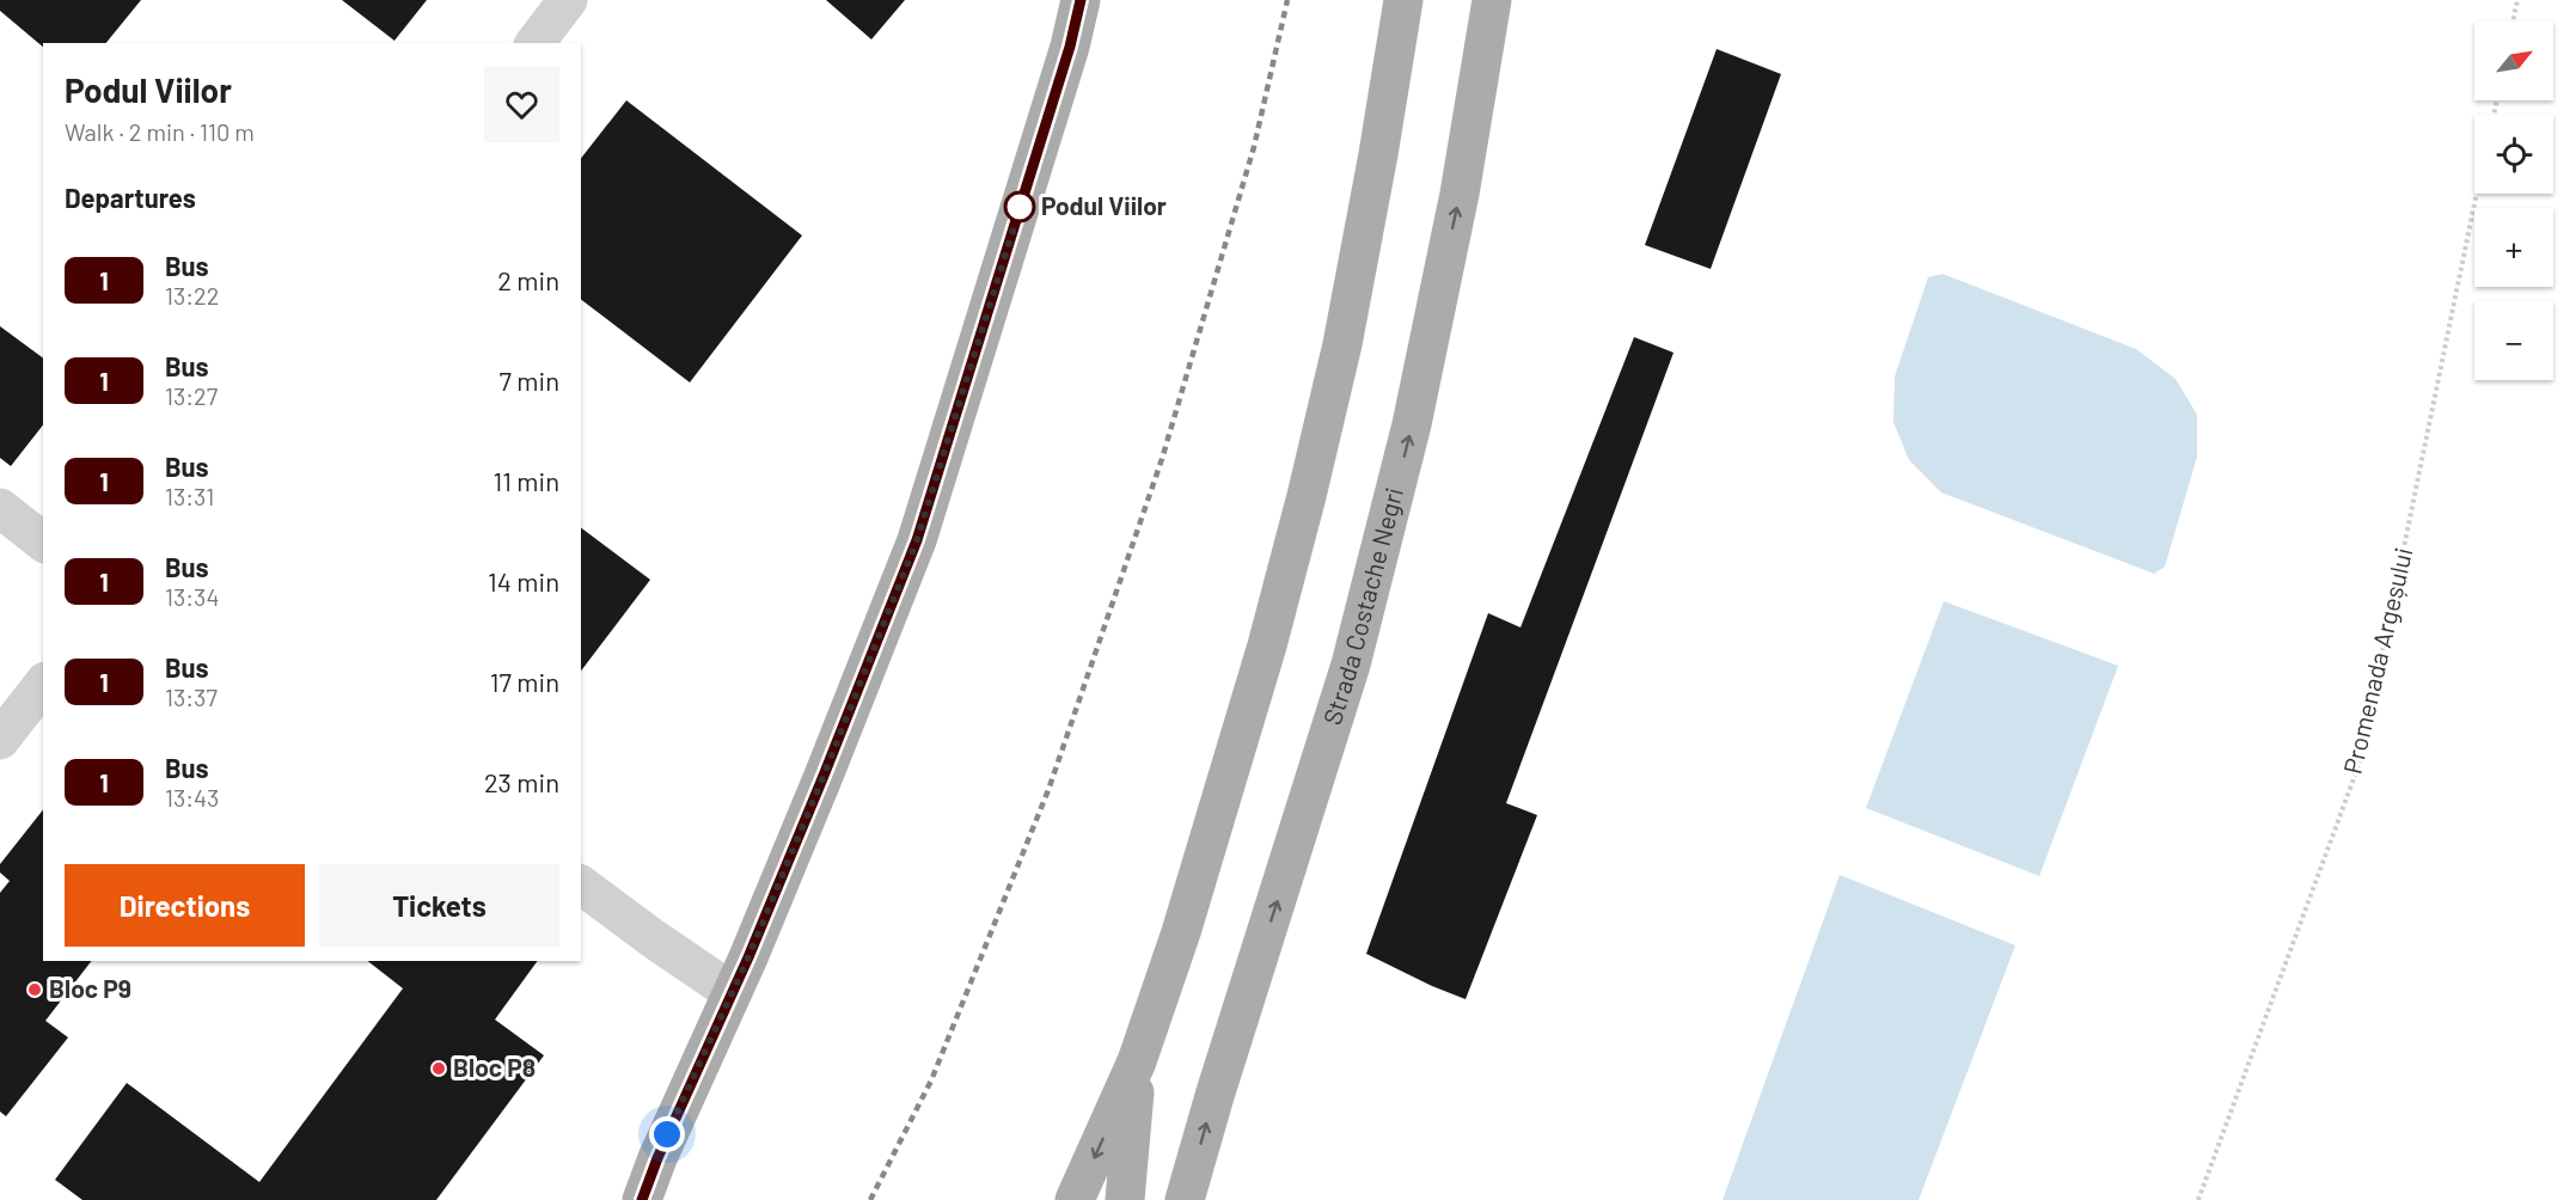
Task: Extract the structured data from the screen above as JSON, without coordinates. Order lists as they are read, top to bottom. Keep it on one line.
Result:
{"streets":{"main road":["Strada Costache Negri"],"path":["Promenada Argeșului"]},"places":["Podul Viilor","Bloc P9","Bloc P8"],"lines":["bus line 1"],"north":"top right","page":{"map_buttons":["+","−"],"heading":[["Podul Viilor","Walk · 2 min · 110 m"],"Departures"],"list":[{"mark":"1","name":"Bus","note":"13:22","value":"2 min"},{"mark":"1","name":"Bus","note":"13:27","value":"7 min"},{"mark":"1","name":"Bus","note":"13:31","value":"11 min"},{"mark":"1","name":"Bus","note":"13:34","value":"14 min"},{"mark":"1","name":"Bus","note":"13:37","value":"17 min"},{"mark":"1","name":"Bus","note":"13:43","value":"23 min"}],"buttons":["Directions","Tickets"]}}
